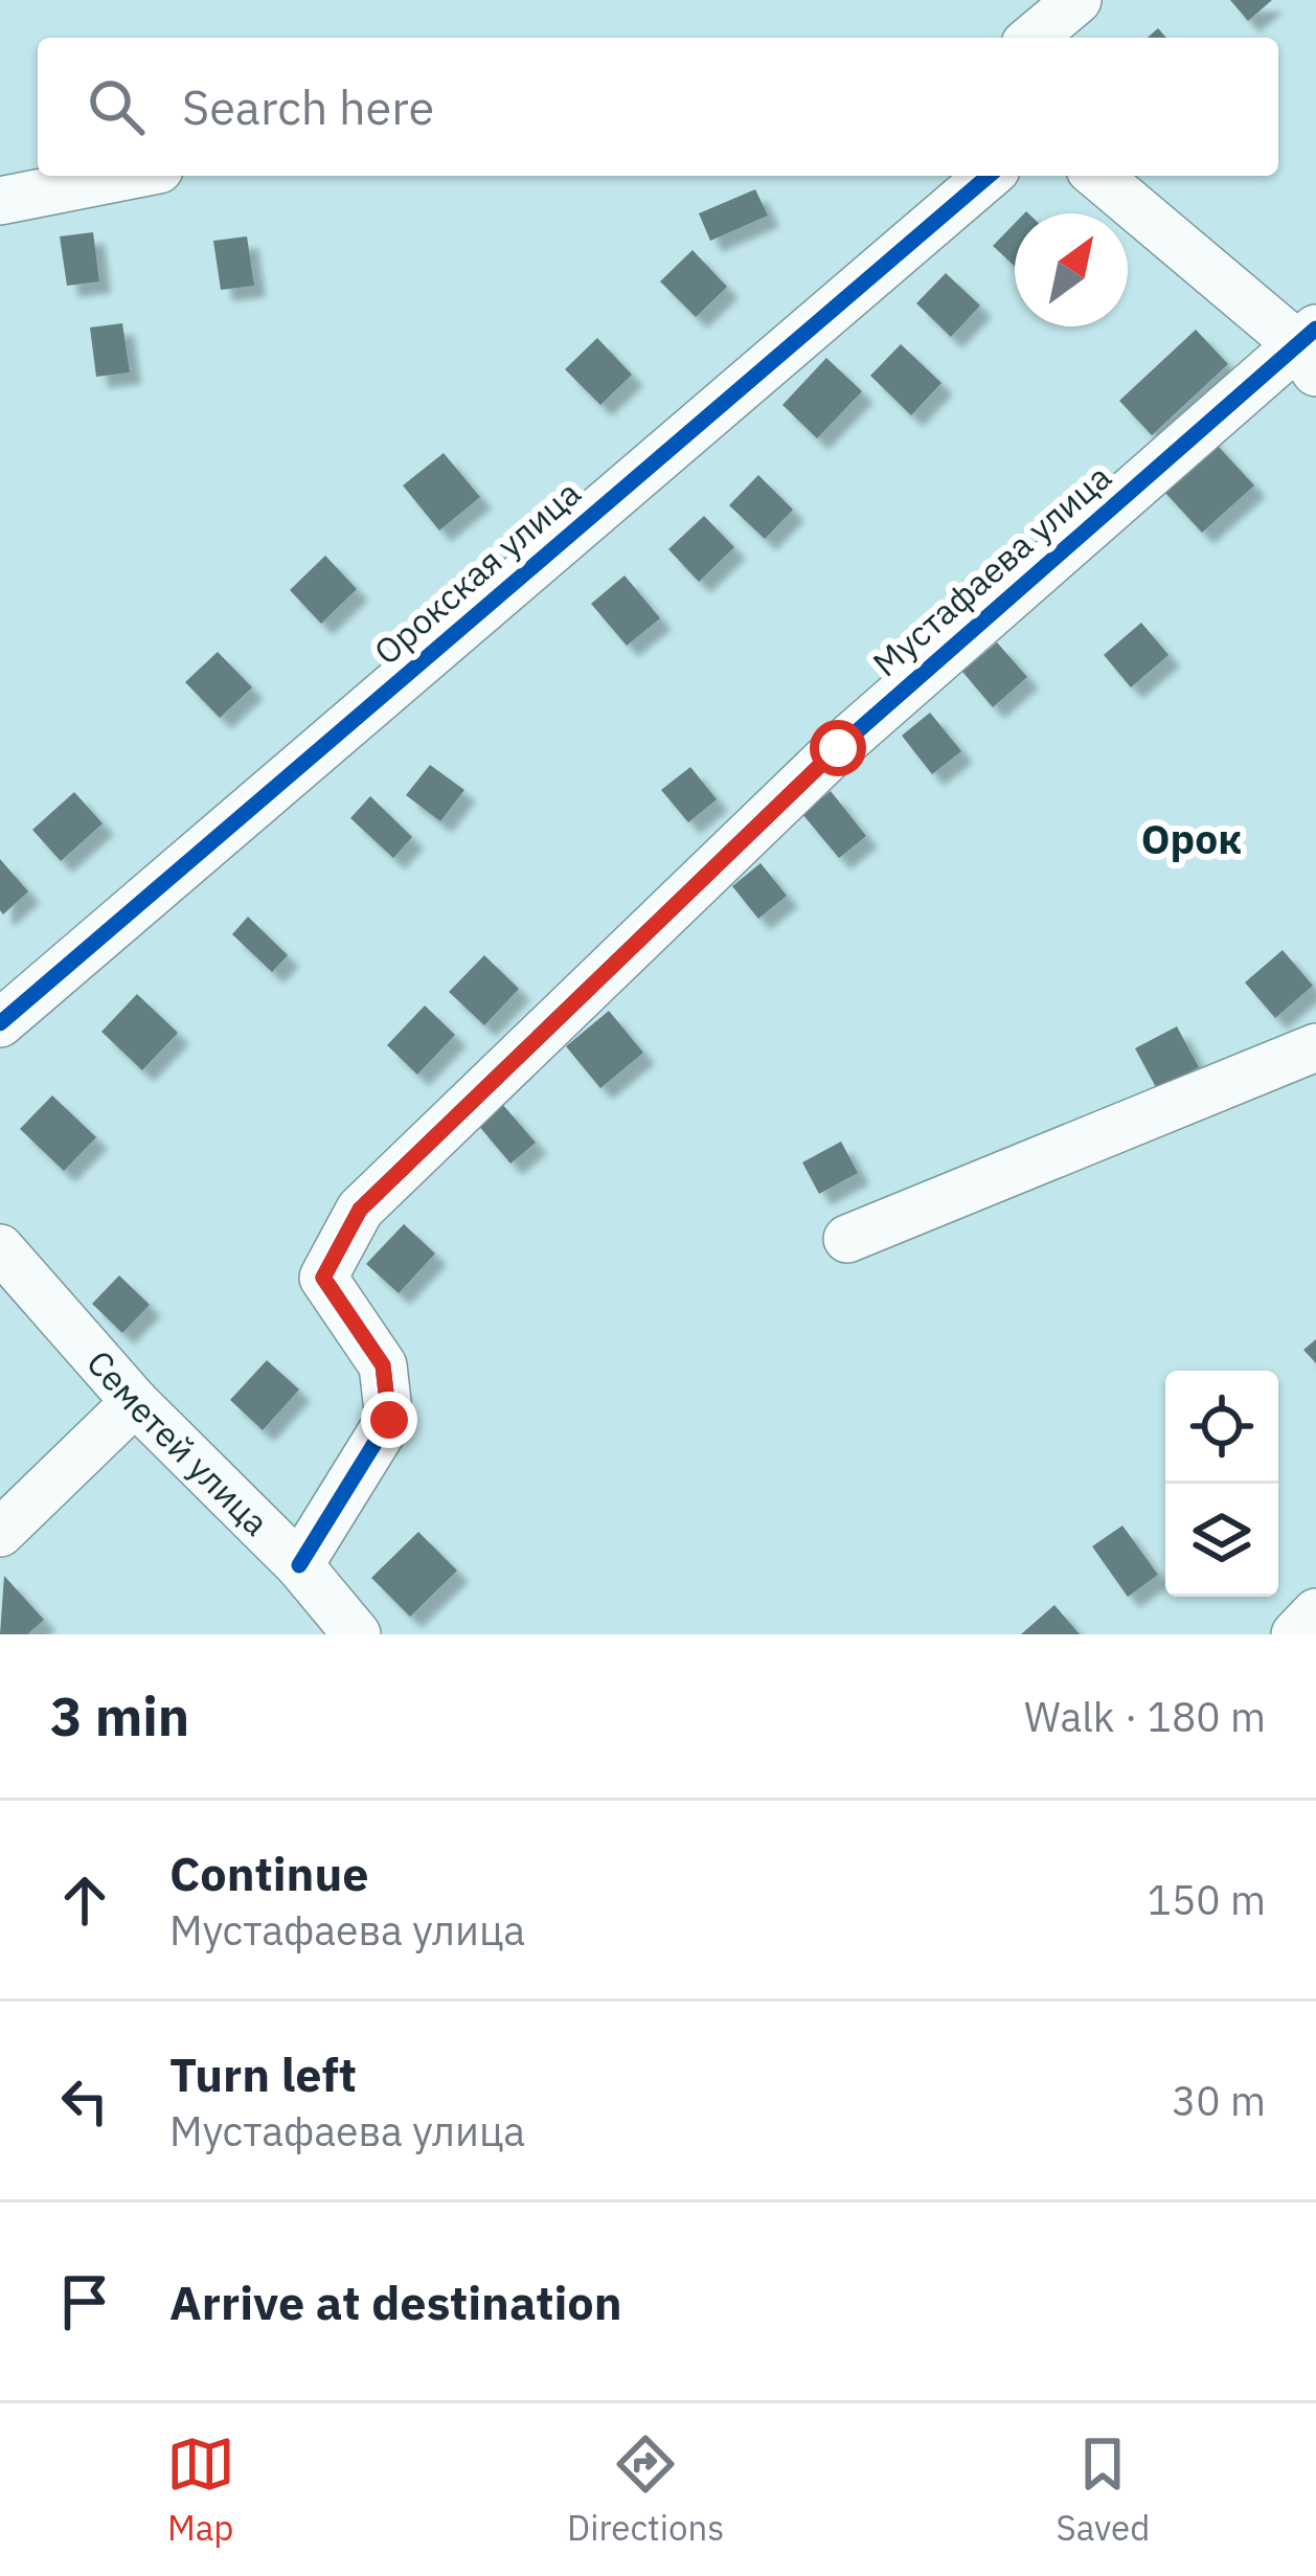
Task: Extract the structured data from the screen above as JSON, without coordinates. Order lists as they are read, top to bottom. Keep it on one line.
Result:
{"streets":{"street":["Мустафаева улица","Орокская улица","Семетей улица"]},"crossings":[["Мустафаева улица","Семетей улица"]],"districts":["Орок"],"north":"top right","page":{"search":"Search here","heading":["3 min","Walk · 180 m"],"list":[["Continue","Мустафаева улица","150 m"],["Turn left","Мустафаева улица","30 m"],"Arrive at destination"],"nav":["Map","Directions","Saved"]}}
